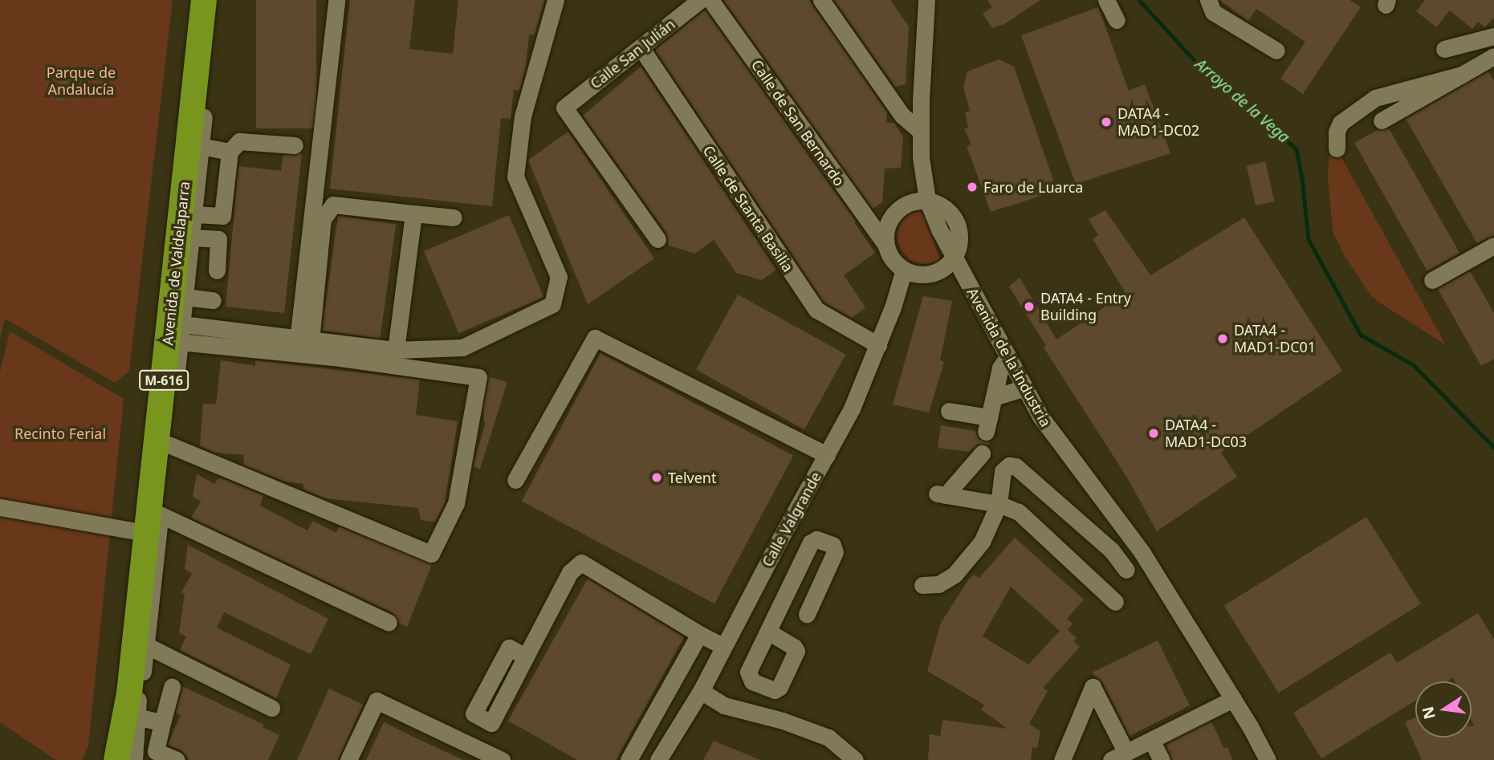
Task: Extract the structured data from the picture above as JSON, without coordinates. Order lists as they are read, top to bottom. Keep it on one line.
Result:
{"streets":{"highway":["Avenida de Valdelaparra","M-616"],"street":["Calle San Julián","Calle de San Bernardo","Calle de Stanta Basilia","Avenida de la Industria","Calle Valgrande"]},"crossings":[["Calle San Julián","Calle de Stanta Basilia"],["Calle de San Bernardo","Avenida de la Industria"],["Calle de San Bernardo","Calle Valgrande"],["Calle de Stanta Basilia","Calle Valgrande"],["Avenida de la Industria","Calle Valgrande"]],"water":["Arroyo de la Vega"],"parks":["Parque de Andalucía","Recinto Ferial"],"places":["DATA4 - MAD1-DC02","Faro de Luarca","DATA4 - Entry Building","DATA4 - MAD1-DC01","DATA4 - MAD1-DC03","Telvent"],"north":"left"}
